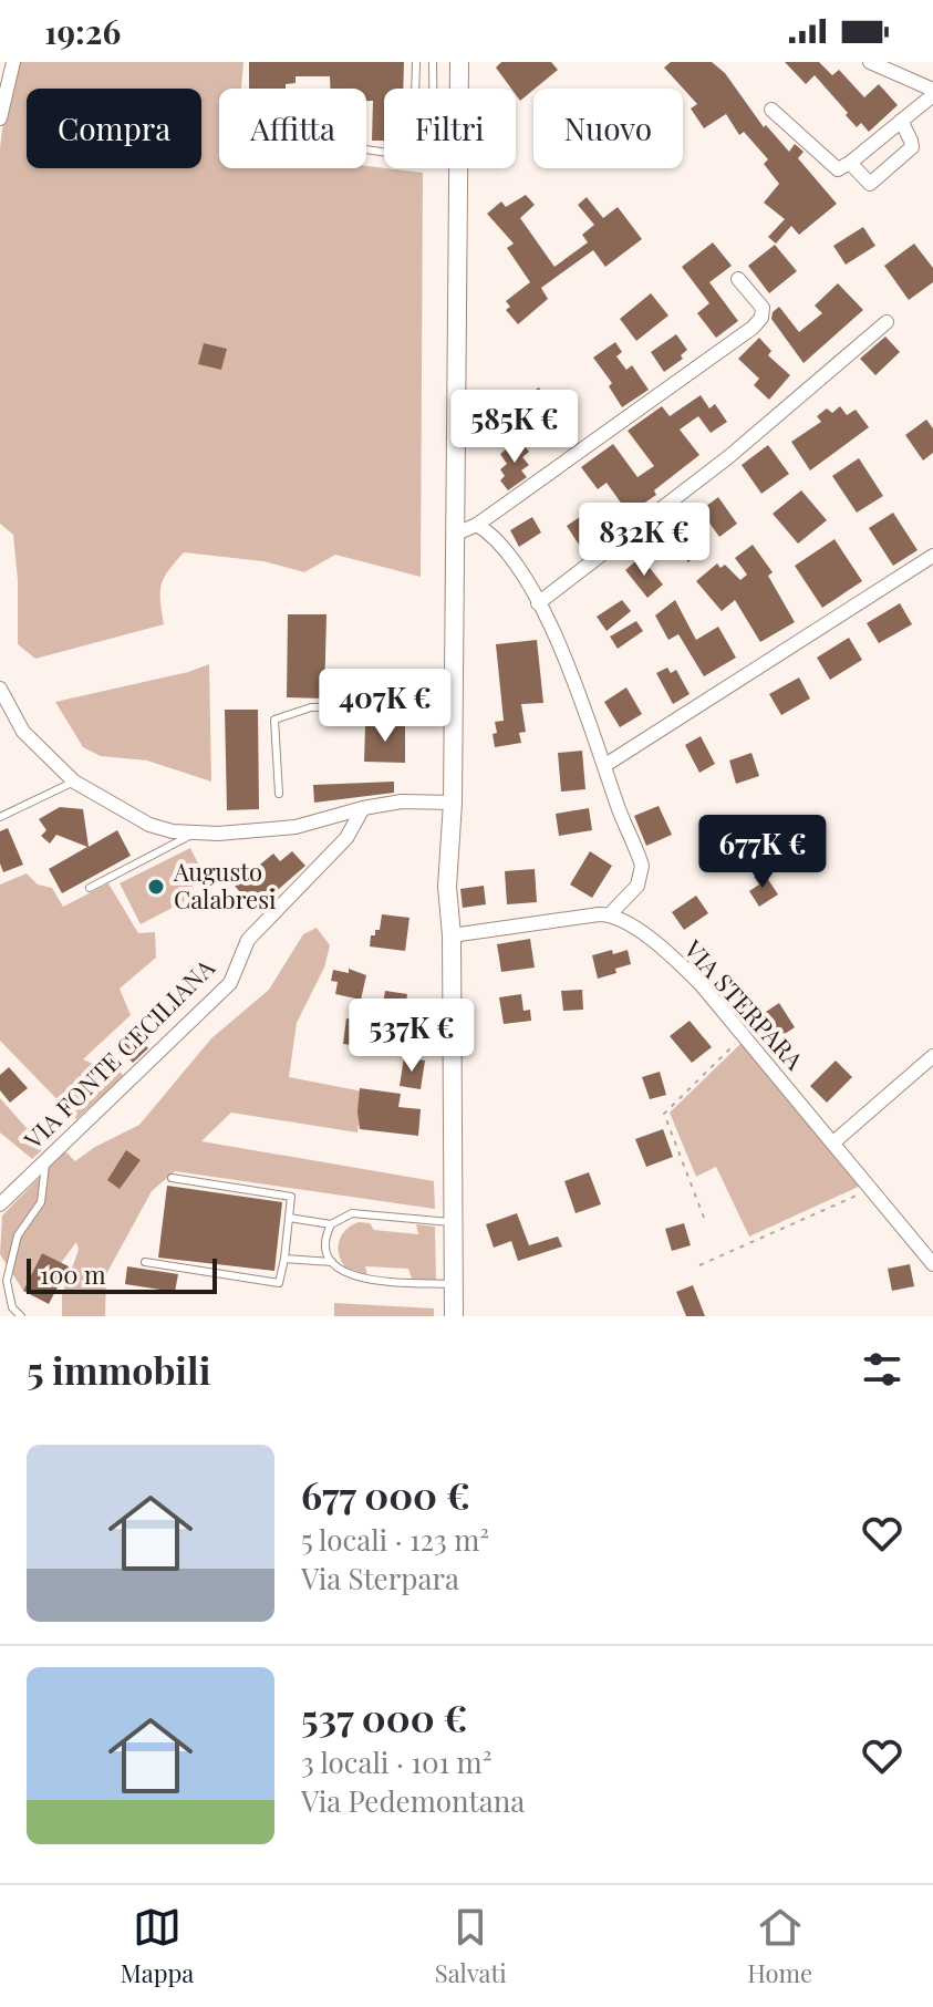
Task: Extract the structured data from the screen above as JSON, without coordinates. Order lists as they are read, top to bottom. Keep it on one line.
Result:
{"streets":{"street":["VIA STERPARA","VIA FONTE CECILIANA"]},"places":["Augusto Calabresi"],"scale_bar":"100 m","page":{"status":"19:26","chip":["Compra","Affitta","Filtri","Nuovo"],"price":["585K €","832K €","407K €","677K €","537K €"],"scale":"100 m","heading":"5 immobili","list":[{"name":"677 000 €","note":"5 locali · 123 m² · Via Sterpara"},{"name":"537 000 €","note":"3 locali · 101 m² · Via Pedemontana"}],"tabs":["Mappa","Salvati","Home"]}}
